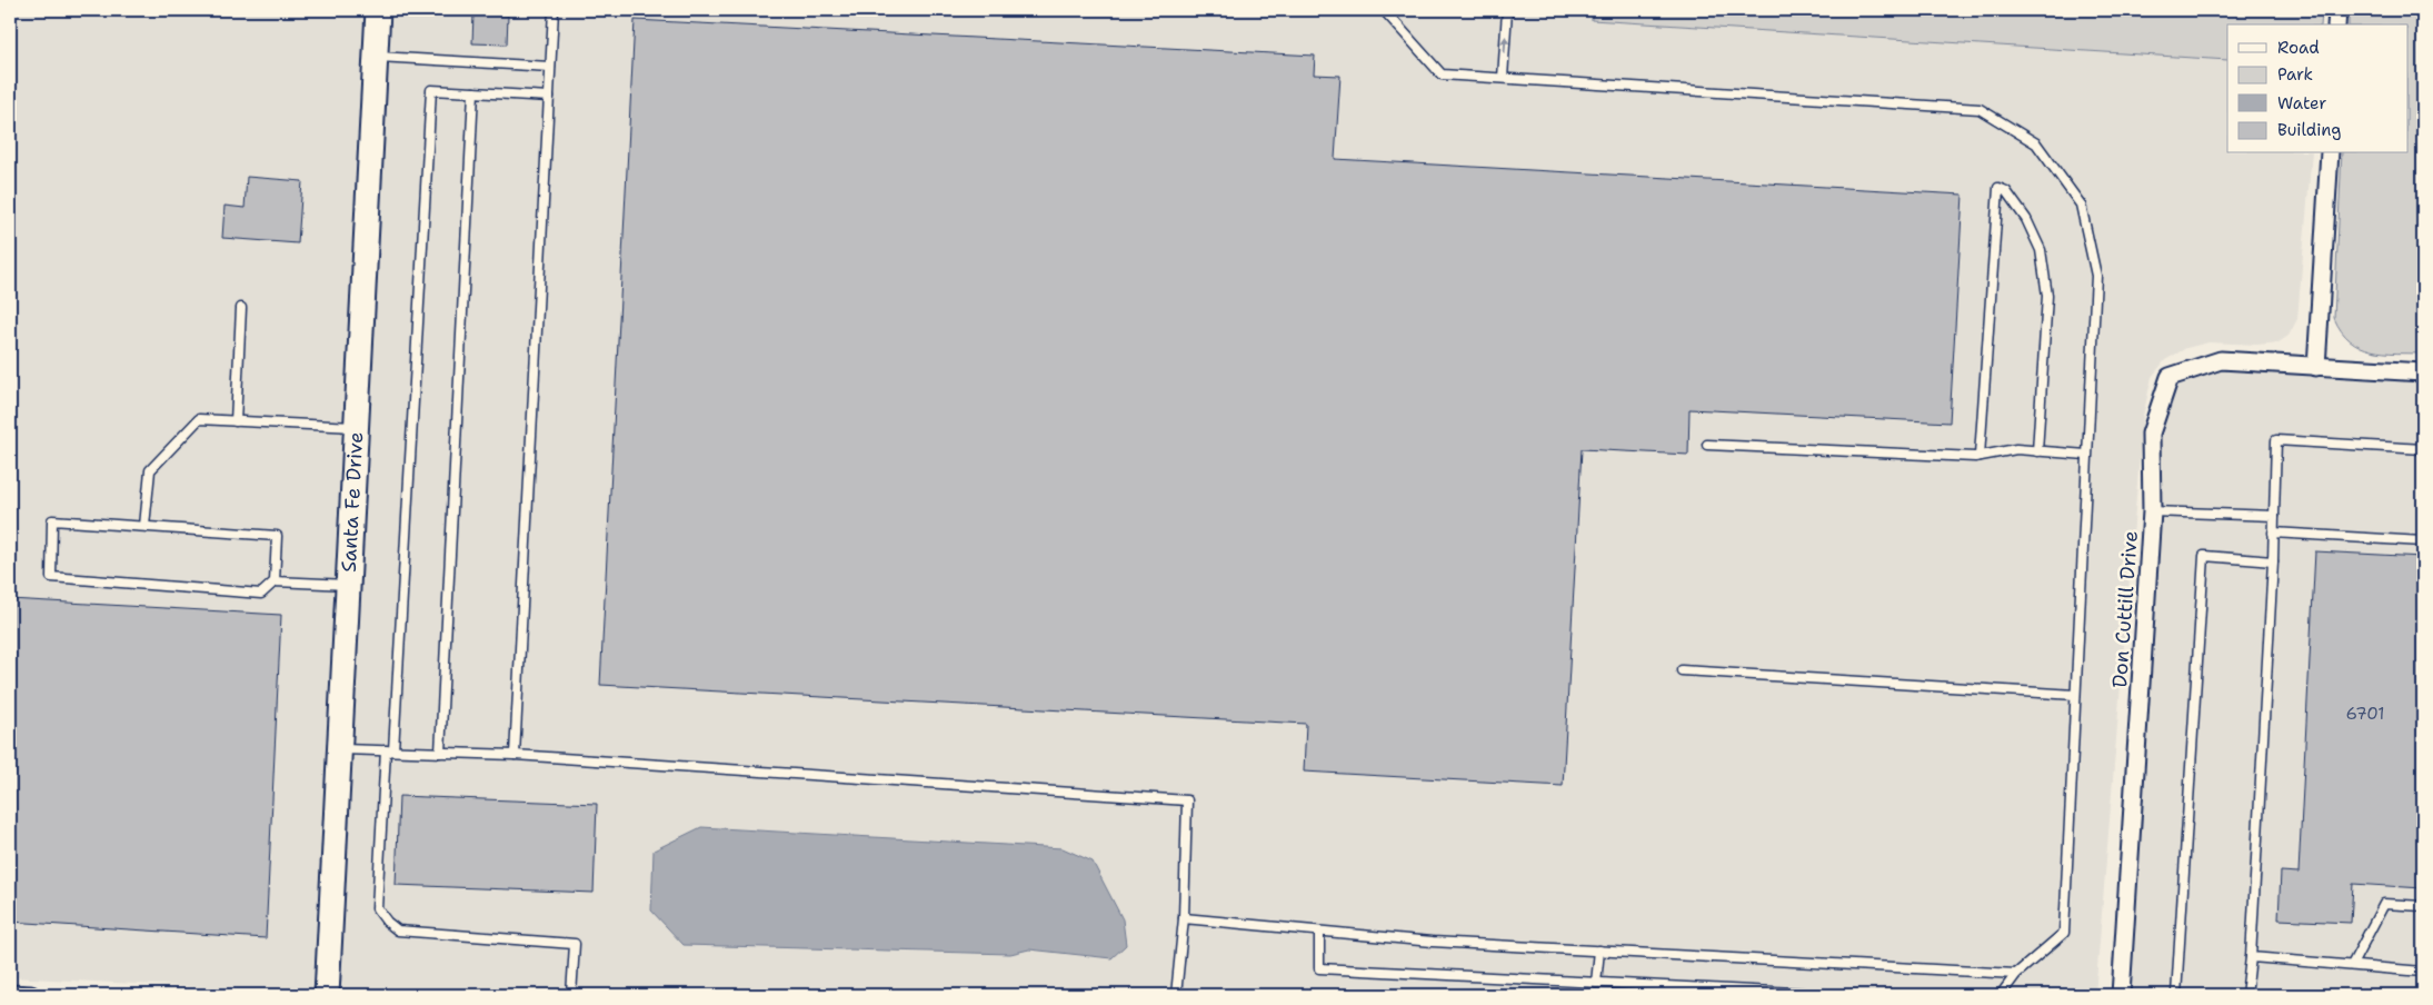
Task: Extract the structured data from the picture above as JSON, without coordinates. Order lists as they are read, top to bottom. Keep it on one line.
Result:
{"streets":{"street":["Santa Fe Drive","Don Cuttill Drive"]},"house_numbers":["6701"],"legend":["Road","Park","Water","Building"]}
